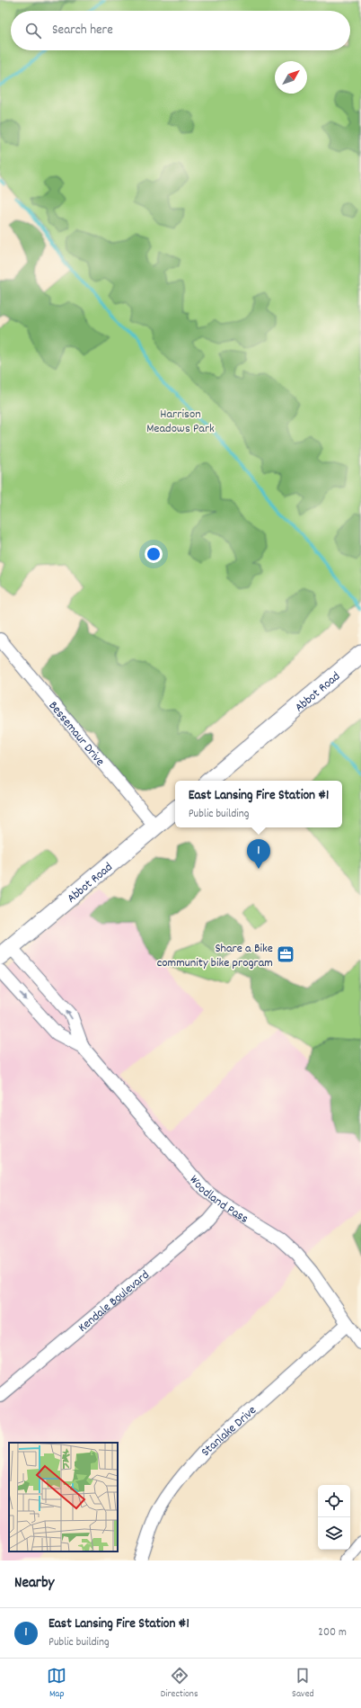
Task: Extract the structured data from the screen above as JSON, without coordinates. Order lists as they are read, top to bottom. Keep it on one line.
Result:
{"streets":{"main road":["Abbot Road"],"street":["Bessemaur Drive","Woodland Pass","Kendale Boulevard","Stanlake Drive"]},"crossings":[["Abbot Road","Bessemaur Drive"],["Abbot Road","Woodland Pass"],["Woodland Pass","Kendale Boulevard"],["Woodland Pass","Stanlake Drive"]],"parks":["Harrison Meadows Park"],"places":{"office":["Share a Bike community bike program"]},"north":"top right","page":{"search":"Search here","popup":["East Lansing Fire Station #1","Public building"],"pins":"1","heading":"Nearby","list":[{"mark":"1","name":"East Lansing Fire Station #1","note":"Public building","value":"200 m"}],"nav":["Map","Directions","Saved"]}}
